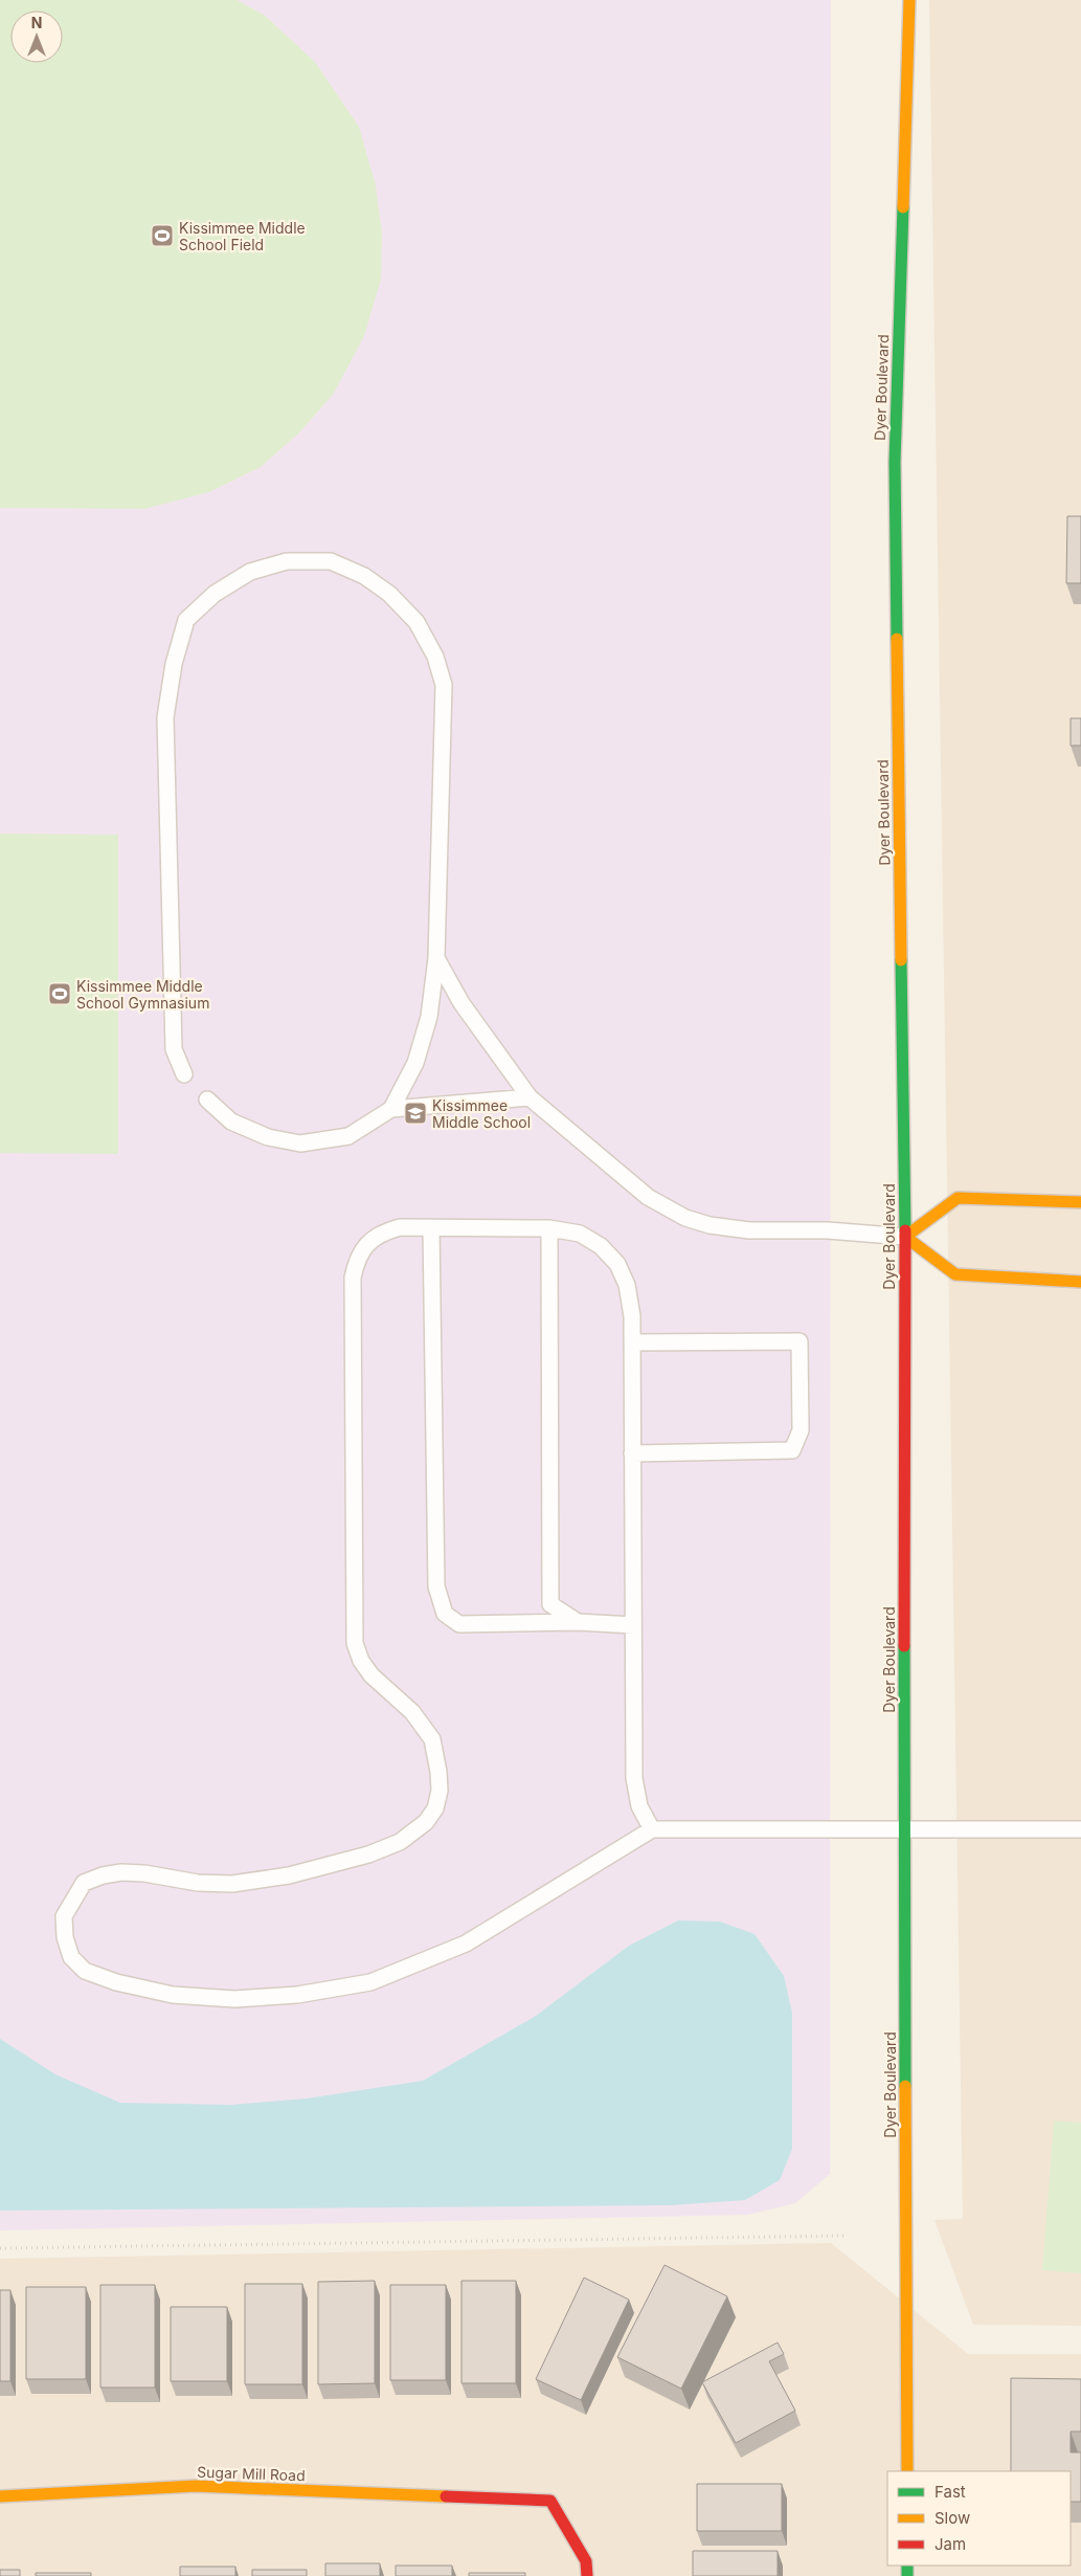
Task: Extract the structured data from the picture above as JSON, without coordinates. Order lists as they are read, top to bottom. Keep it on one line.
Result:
{"streets":{"main road":["Dyer Boulevard","Sugar Mill Road"]},"places":{"sports":["Kissimmee Middle School Field","Kissimmee Middle School Gymnasium"],"school or university":["Kissimmee Middle School"]},"legend":["Fast","Slow","Jam"],"north":"top"}
